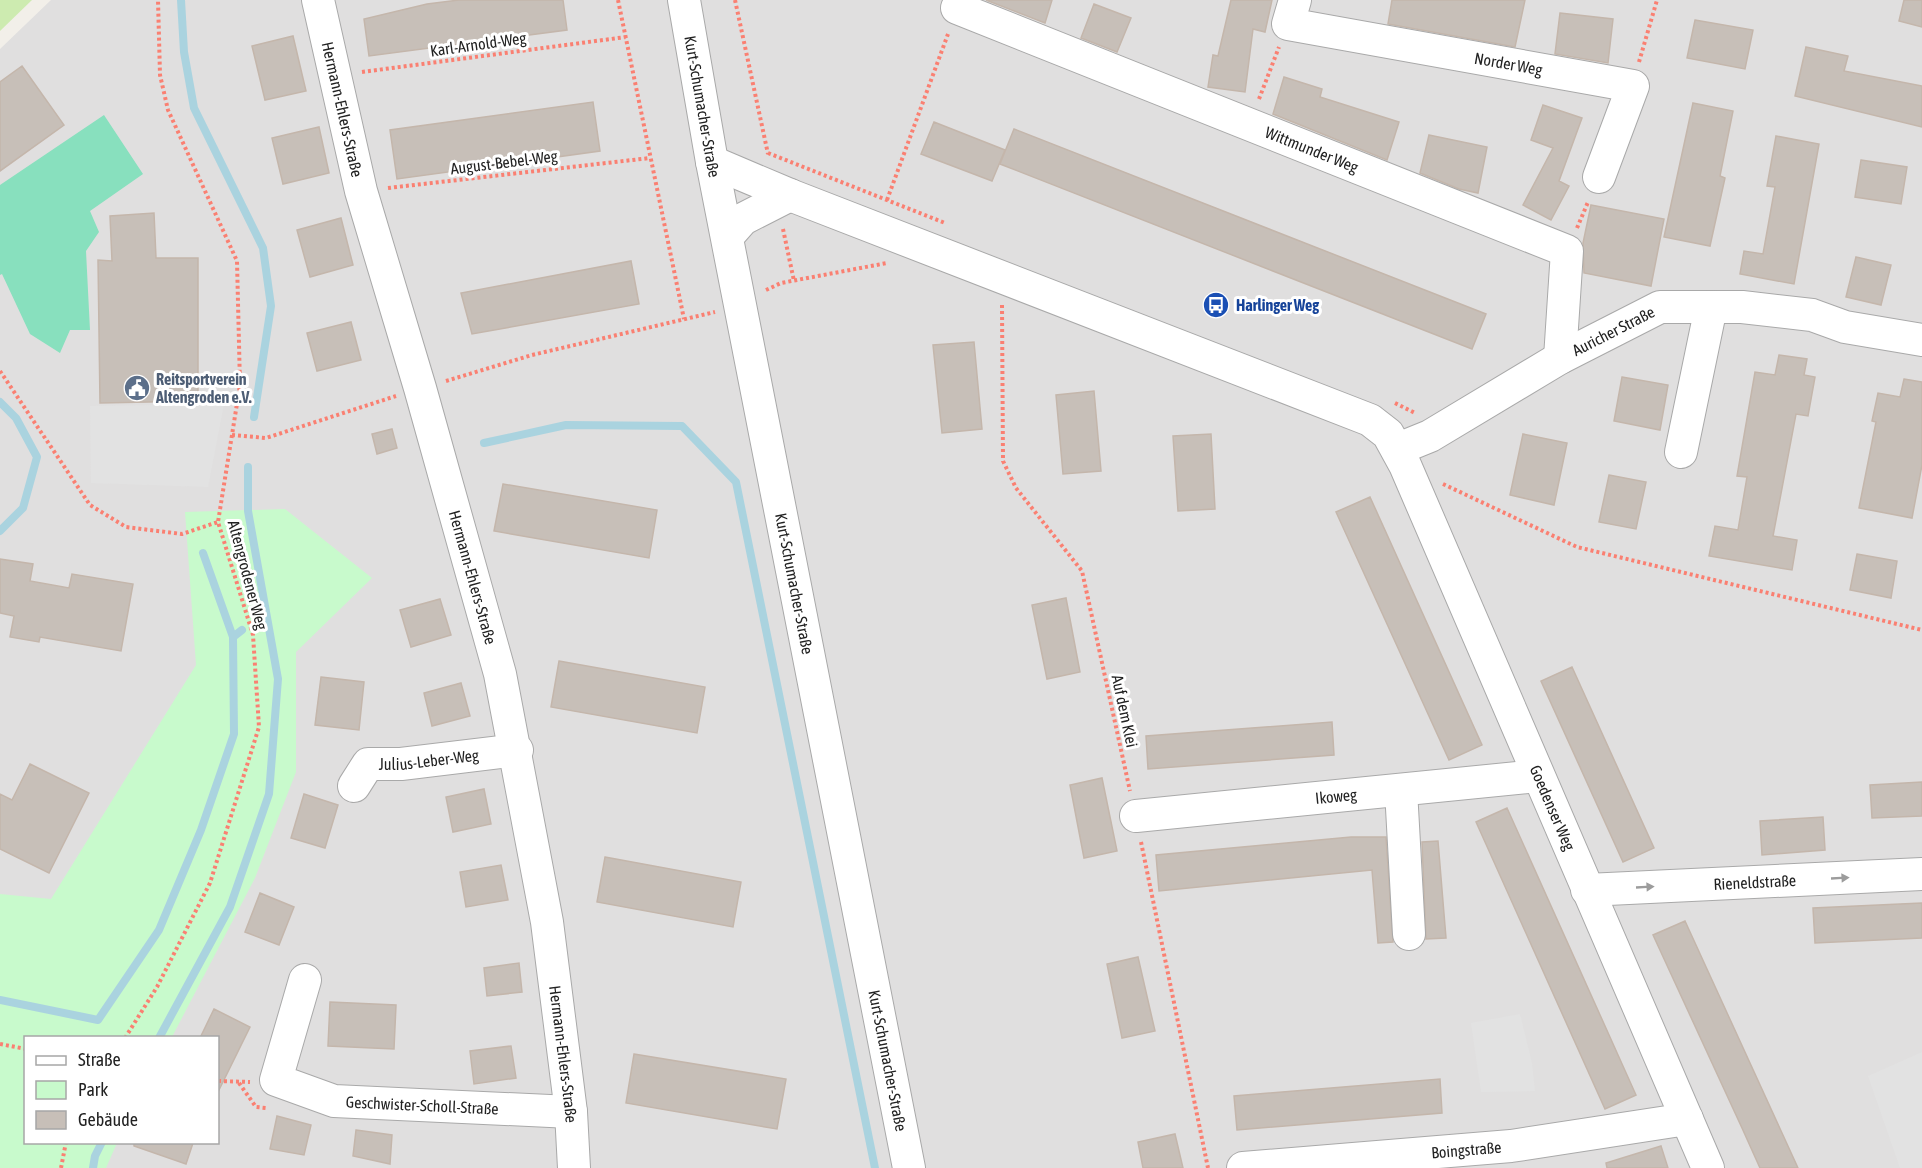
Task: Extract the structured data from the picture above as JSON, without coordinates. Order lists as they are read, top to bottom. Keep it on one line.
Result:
{"streets":{"street":["Norder Weg","Kurt-Schumacher-Straße","Hermann-Ehlers-Straße","Wittmunder Weg","Auricher Straße","Julius-Leber-Weg","Ikoweg","Goedenser Weg","Rieneldstraße","Geschwister-Scholl-Straße","Boingstraße"],"path":["Karl-Arnold-Weg","August-Bebel-Weg","Altengrodener Weg","Auf dem Klei"]},"crossings":[["Karl-Arnold-Weg","Hermann-Ehlers-Straße"],["Hermann-Ehlers-Straße","August-Bebel-Weg"],["Hermann-Ehlers-Straße","Julius-Leber-Weg"],["Hermann-Ehlers-Straße","Geschwister-Scholl-Straße"],["Auricher Straße","Goedenser Weg"],["Auf dem Klei","Ikoweg"],["Ikoweg","Goedenser Weg"],["Goedenser Weg","Rieneldstraße"],["Goedenser Weg","Boingstraße"]],"one_way":["Rieneldstraße"],"places":{"bus stop":["Harlinger Weg"],"public building":["Reitsportverein Altengroden e.V."]},"legend":["Straße","Park","Gebäude"]}
